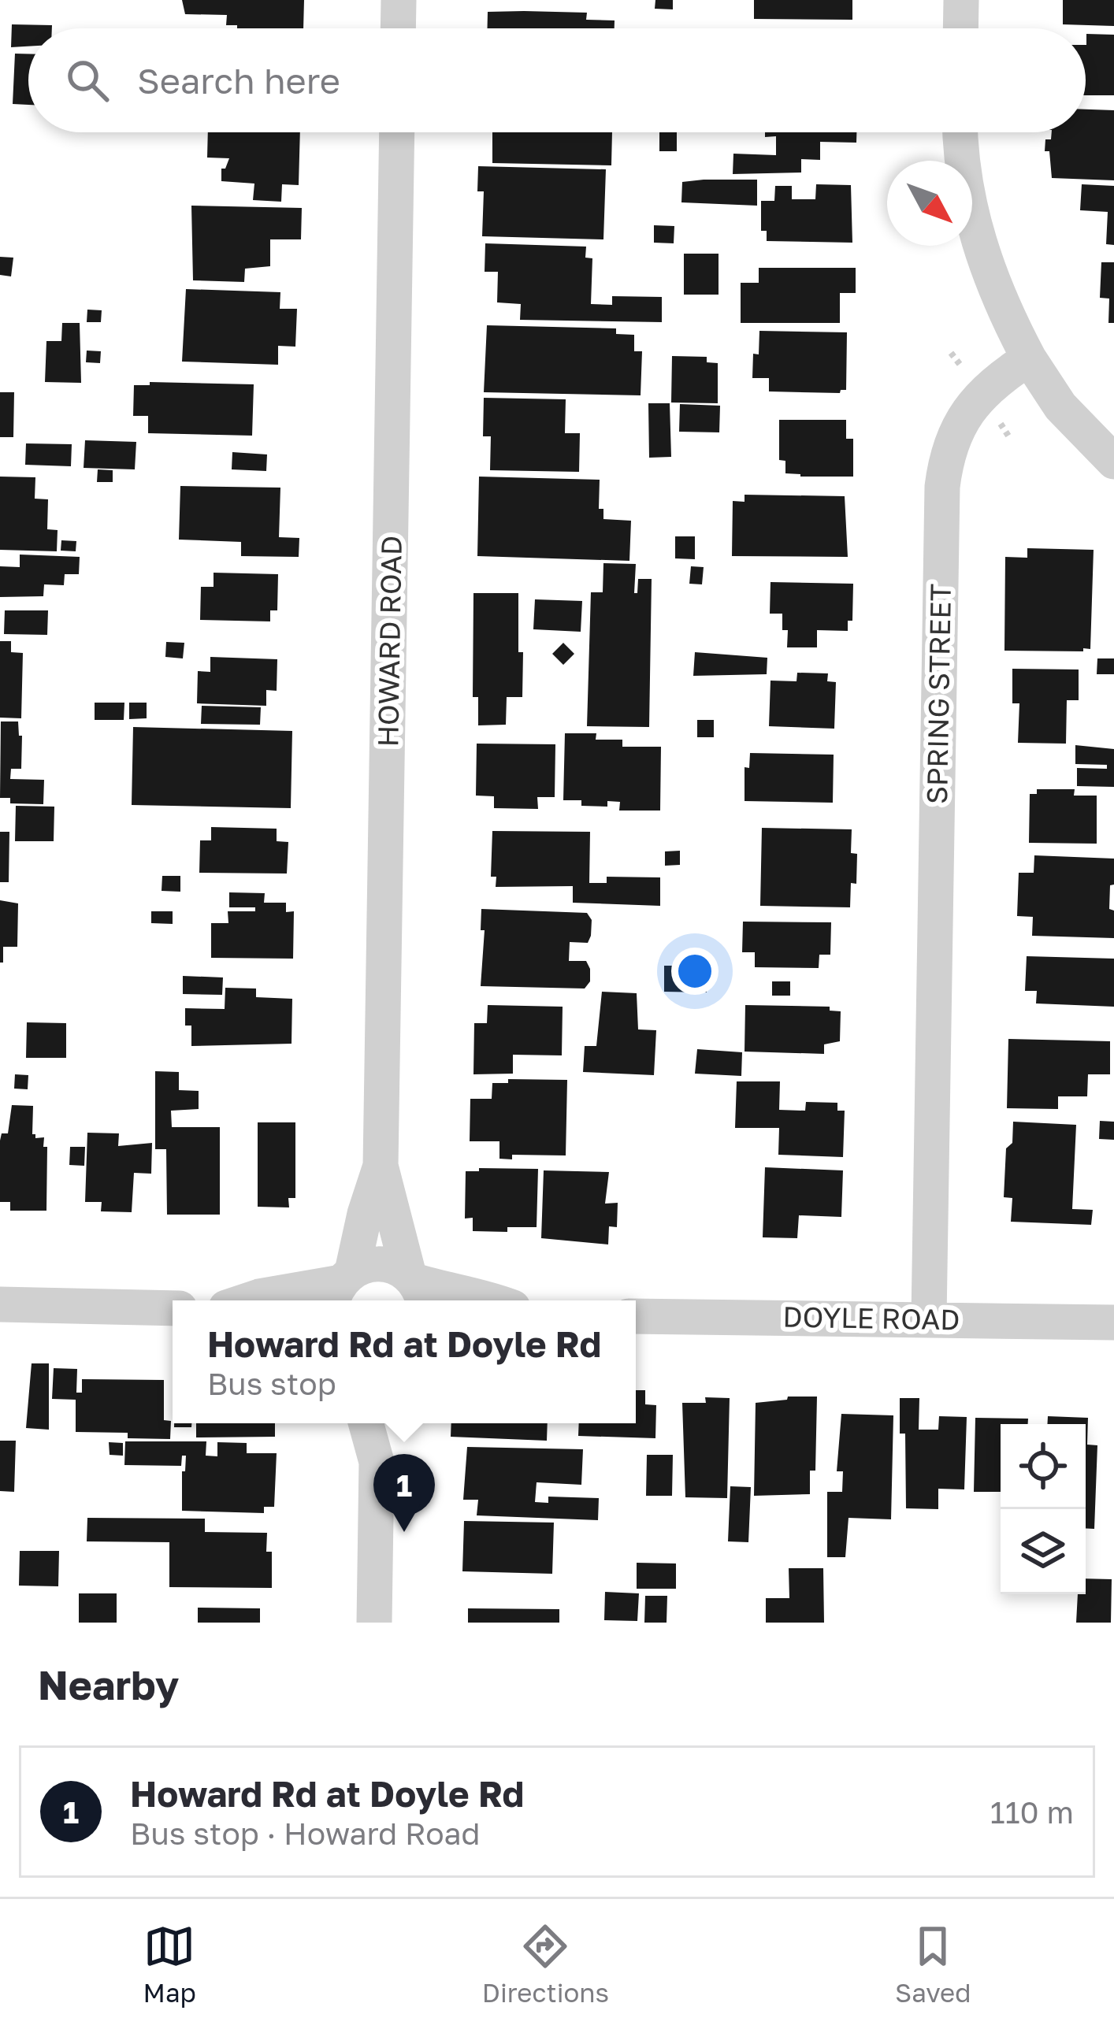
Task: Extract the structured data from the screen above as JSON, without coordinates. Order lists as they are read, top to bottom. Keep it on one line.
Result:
{"streets":{"street":["HOWARD ROAD","SPRING STREET","DOYLE ROAD"]},"crossings":[["SPRING STREET","DOYLE ROAD"]],"north":"bottom right","page":{"search":"Search here","popup":["Howard Rd at Doyle Rd","Bus stop"],"pins":"1","heading":"Nearby","list":[{"mark":"1","name":"Howard Rd at Doyle Rd","note":"Bus stop · Howard Road","value":"110 m"}],"nav":["Map","Directions","Saved"]}}
